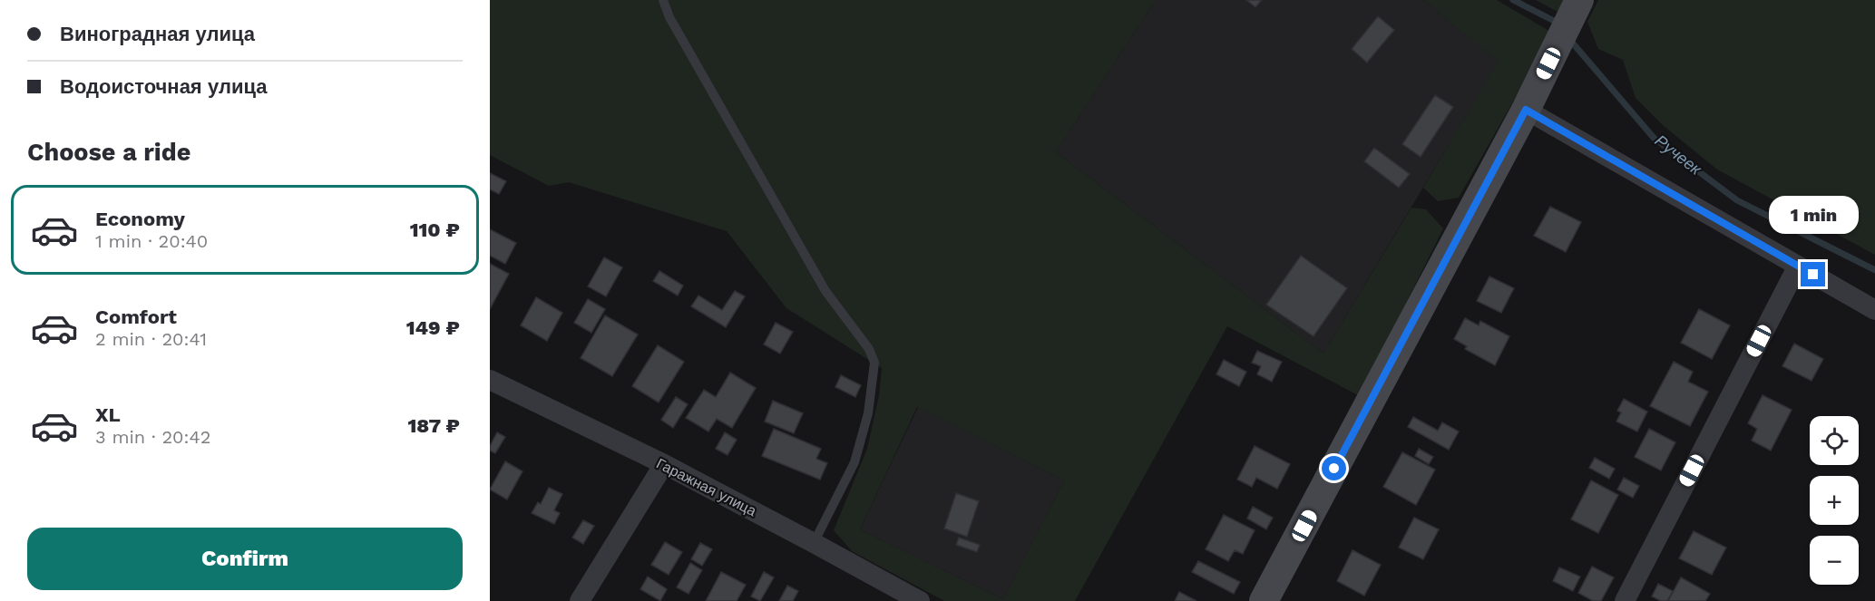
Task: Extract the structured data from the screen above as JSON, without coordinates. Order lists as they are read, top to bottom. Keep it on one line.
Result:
{"streets":{"street":["Гаражная улица"]},"water":["Ручеек"],"page":{"banner":["Виноградная улица","Водоисточная улица"],"heading":"Choose a ride","list":[{"name":"Economy","note":"1 min · 20:40","value":"110 ₽"},{"name":"Comfort","note":"2 min · 20:41","value":"149 ₽"},{"name":"XL","note":"3 min · 20:42","value":"187 ₽"}],"bubble":"1 min","map_buttons":["+","−"],"buttons":"Confirm"}}
